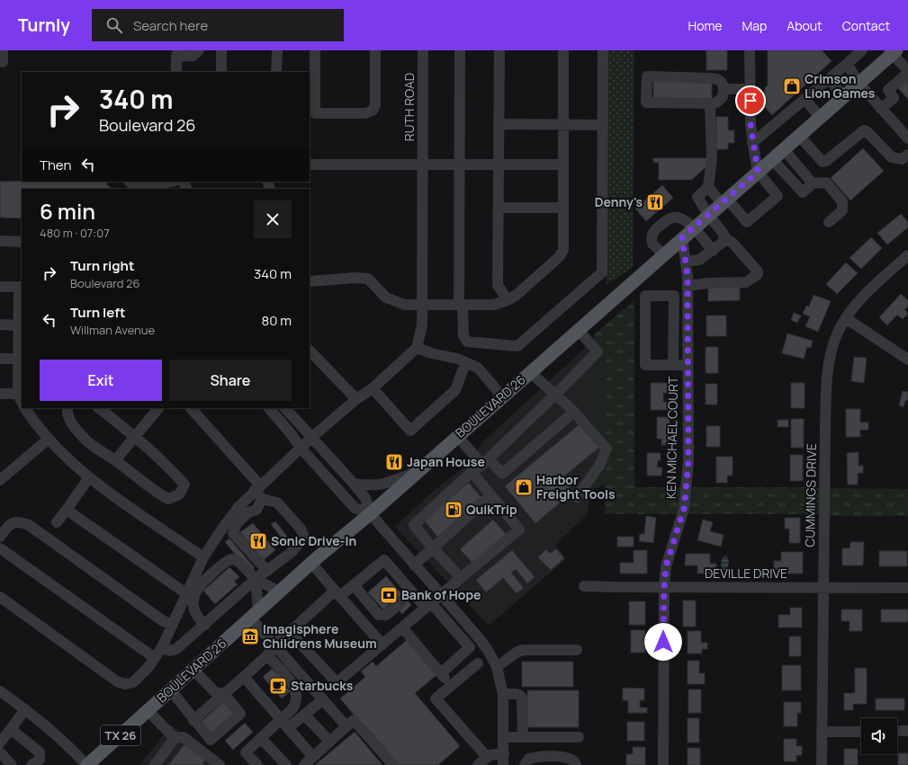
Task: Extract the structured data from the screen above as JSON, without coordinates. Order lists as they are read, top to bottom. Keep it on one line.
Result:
{"streets":{"main road":["BOULEVARD 26","TX 26"],"street":["RUTH ROAD","KEN MICHAEL COURT","CUMMINGS DRIVE","DEVILLE DRIVE"]},"crossings":[["BOULEVARD 26","KEN MICHAEL COURT"],["KEN MICHAEL COURT","DEVILLE DRIVE"],["CUMMINGS DRIVE","DEVILLE DRIVE"]],"places":{"shop":["Crimson Lion Games","Harbor Freight Tools"],"restaurant":["Denny's","Japan House","Sonic Drive-In"],"fuel station":["QuikTrip"],"bank":["Bank of Hope"],"museum":["Imagisphere Childrens Museum"],"cafe":["Starbucks"]},"page":{"header":"Turnly","search":"Search here","nav":["Home","Map","About","Contact"],"turn":["340 m","Boulevard 26"],"then":"Then","heading":["6 min","480 m · 07:07"],"list":[{"name":"Turn right","note":"Boulevard 26","value":"340 m"},{"name":"Turn left","note":"Willman Avenue","value":"80 m"}],"buttons":["Exit","Share"]}}
